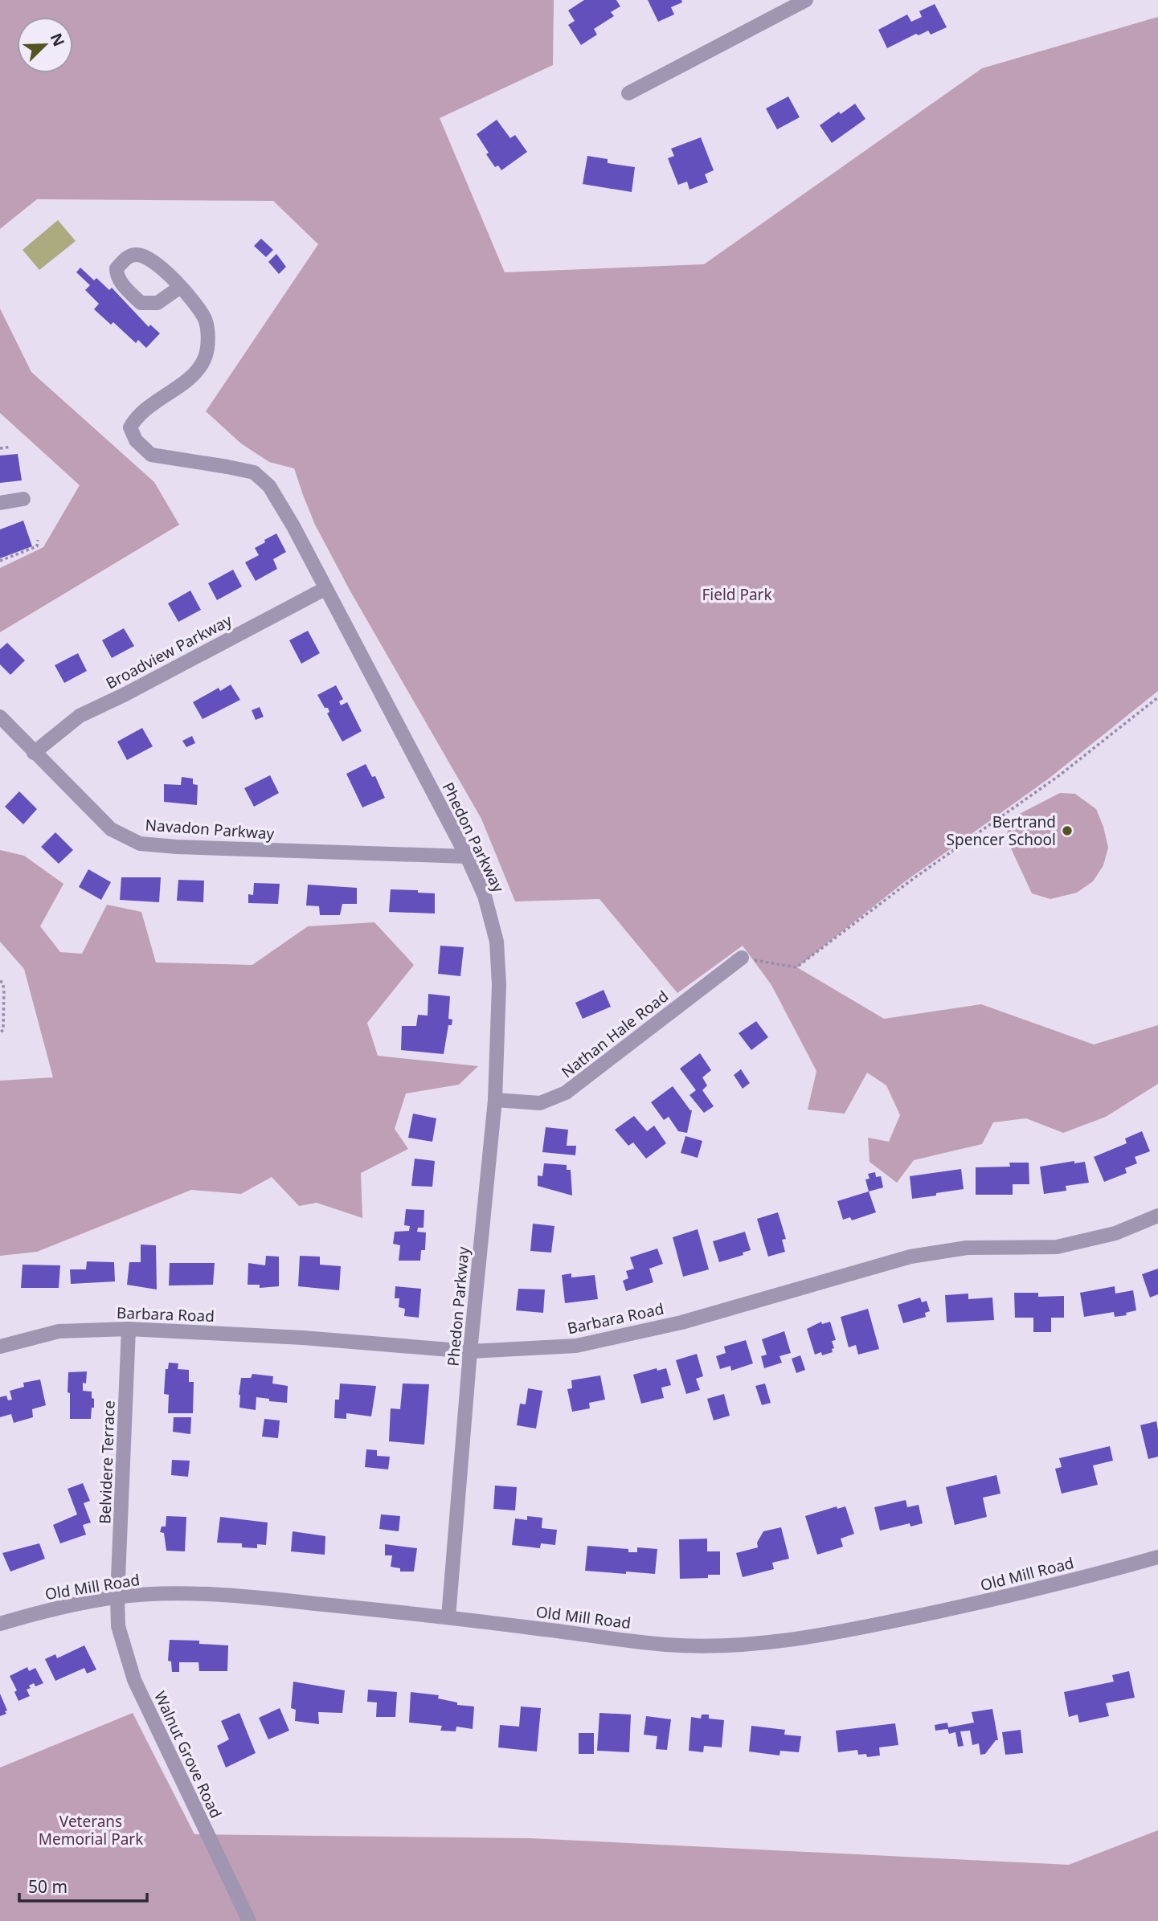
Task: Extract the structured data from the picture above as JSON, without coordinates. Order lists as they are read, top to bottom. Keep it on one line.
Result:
{"streets":{"street":["Broadview Parkway","Navadon Parkway","Phedon Parkway","Nathan Hale Road","Barbara Road","Belvidere Terrace","Old Mill Road","Walnut Grove Road"]},"crossings":[["Broadview Parkway","Navadon Parkway"],["Broadview Parkway","Phedon Parkway"],["Navadon Parkway","Phedon Parkway"],["Phedon Parkway","Nathan Hale Road"],["Phedon Parkway","Barbara Road"],["Phedon Parkway","Old Mill Road"],["Barbara Road","Belvidere Terrace"],["Belvidere Terrace","Old Mill Road"],["Belvidere Terrace","Walnut Grove Road"],["Old Mill Road","Walnut Grove Road"]],"parks":["Field Park","Veterans Memorial Park"],"places":["Bertrand Spencer School"],"scale_bar":"50 m","north":"top right"}
